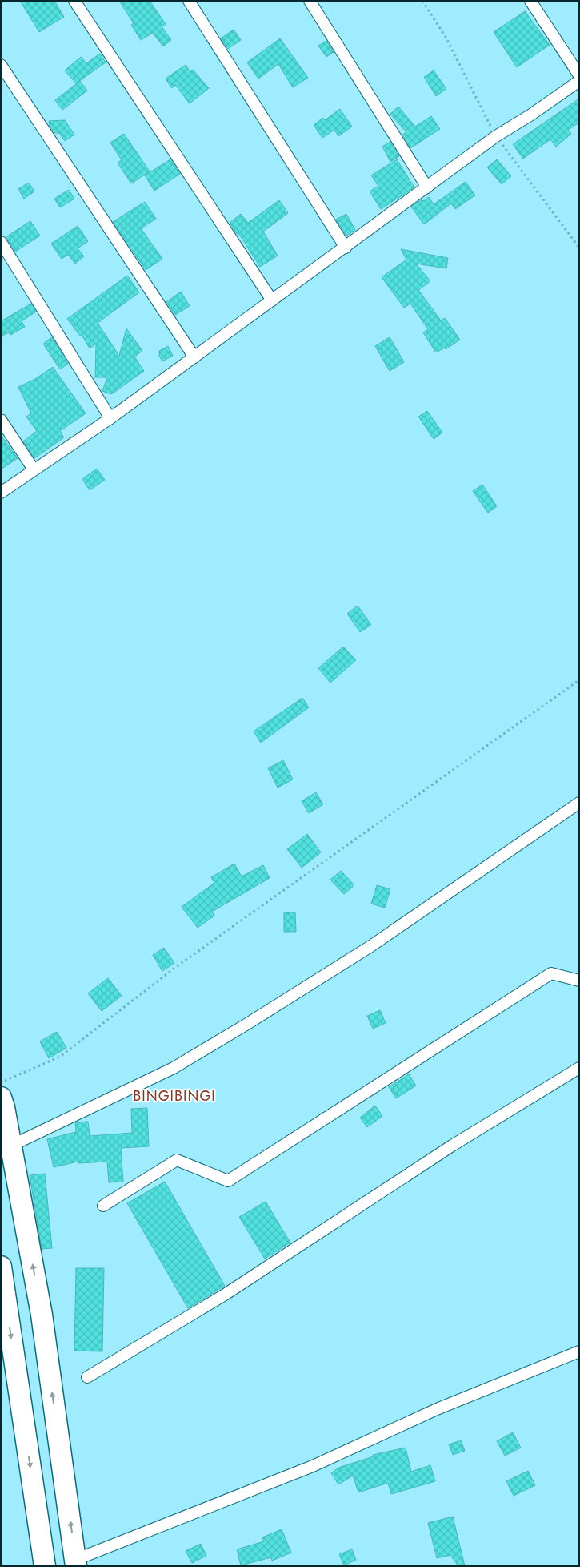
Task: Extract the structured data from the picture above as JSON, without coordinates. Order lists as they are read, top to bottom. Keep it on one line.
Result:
{"districts":["BINGIBINGI"]}
